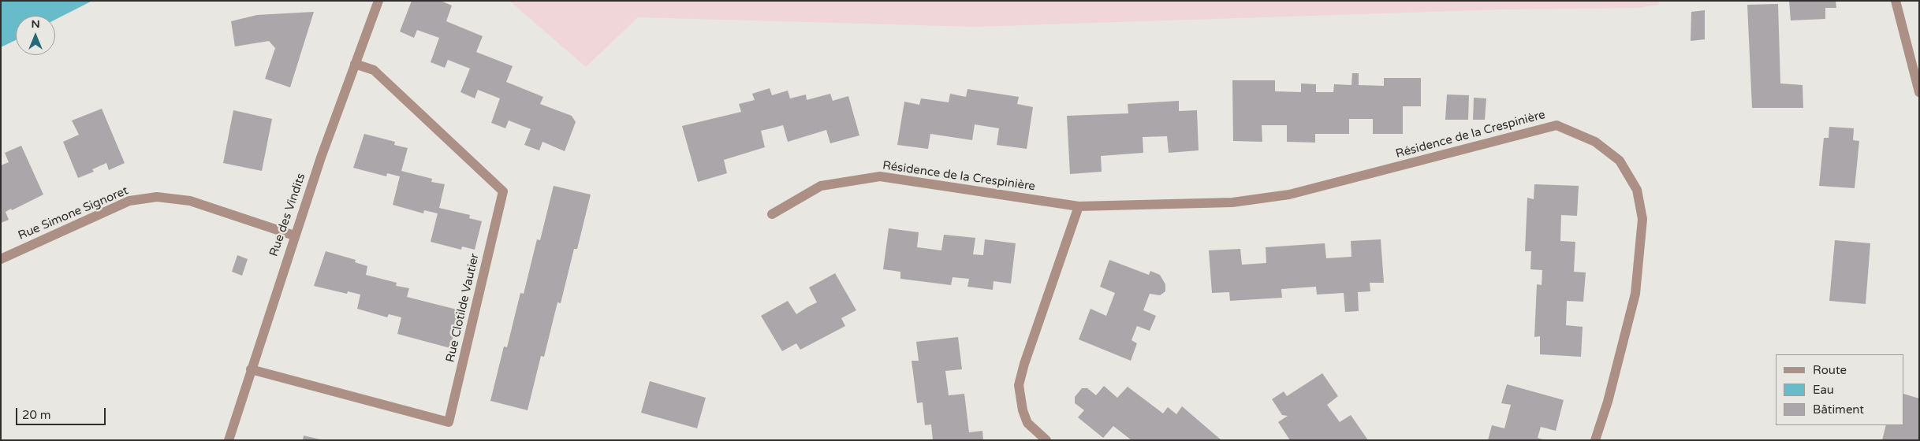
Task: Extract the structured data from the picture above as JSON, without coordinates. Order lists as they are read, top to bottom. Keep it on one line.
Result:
{"streets":{"street":["Résidence de la Crespinière","Rue Simone Signoret","Rue des Vindits","Rue Clotilde Vautier"]},"crossings":[["Rue Simone Signoret","Rue des Vindits"],["Rue des Vindits","Rue Clotilde Vautier"]],"legend":["Route","Eau","Bâtiment"],"scale_bar":"20 m","north":"top"}
